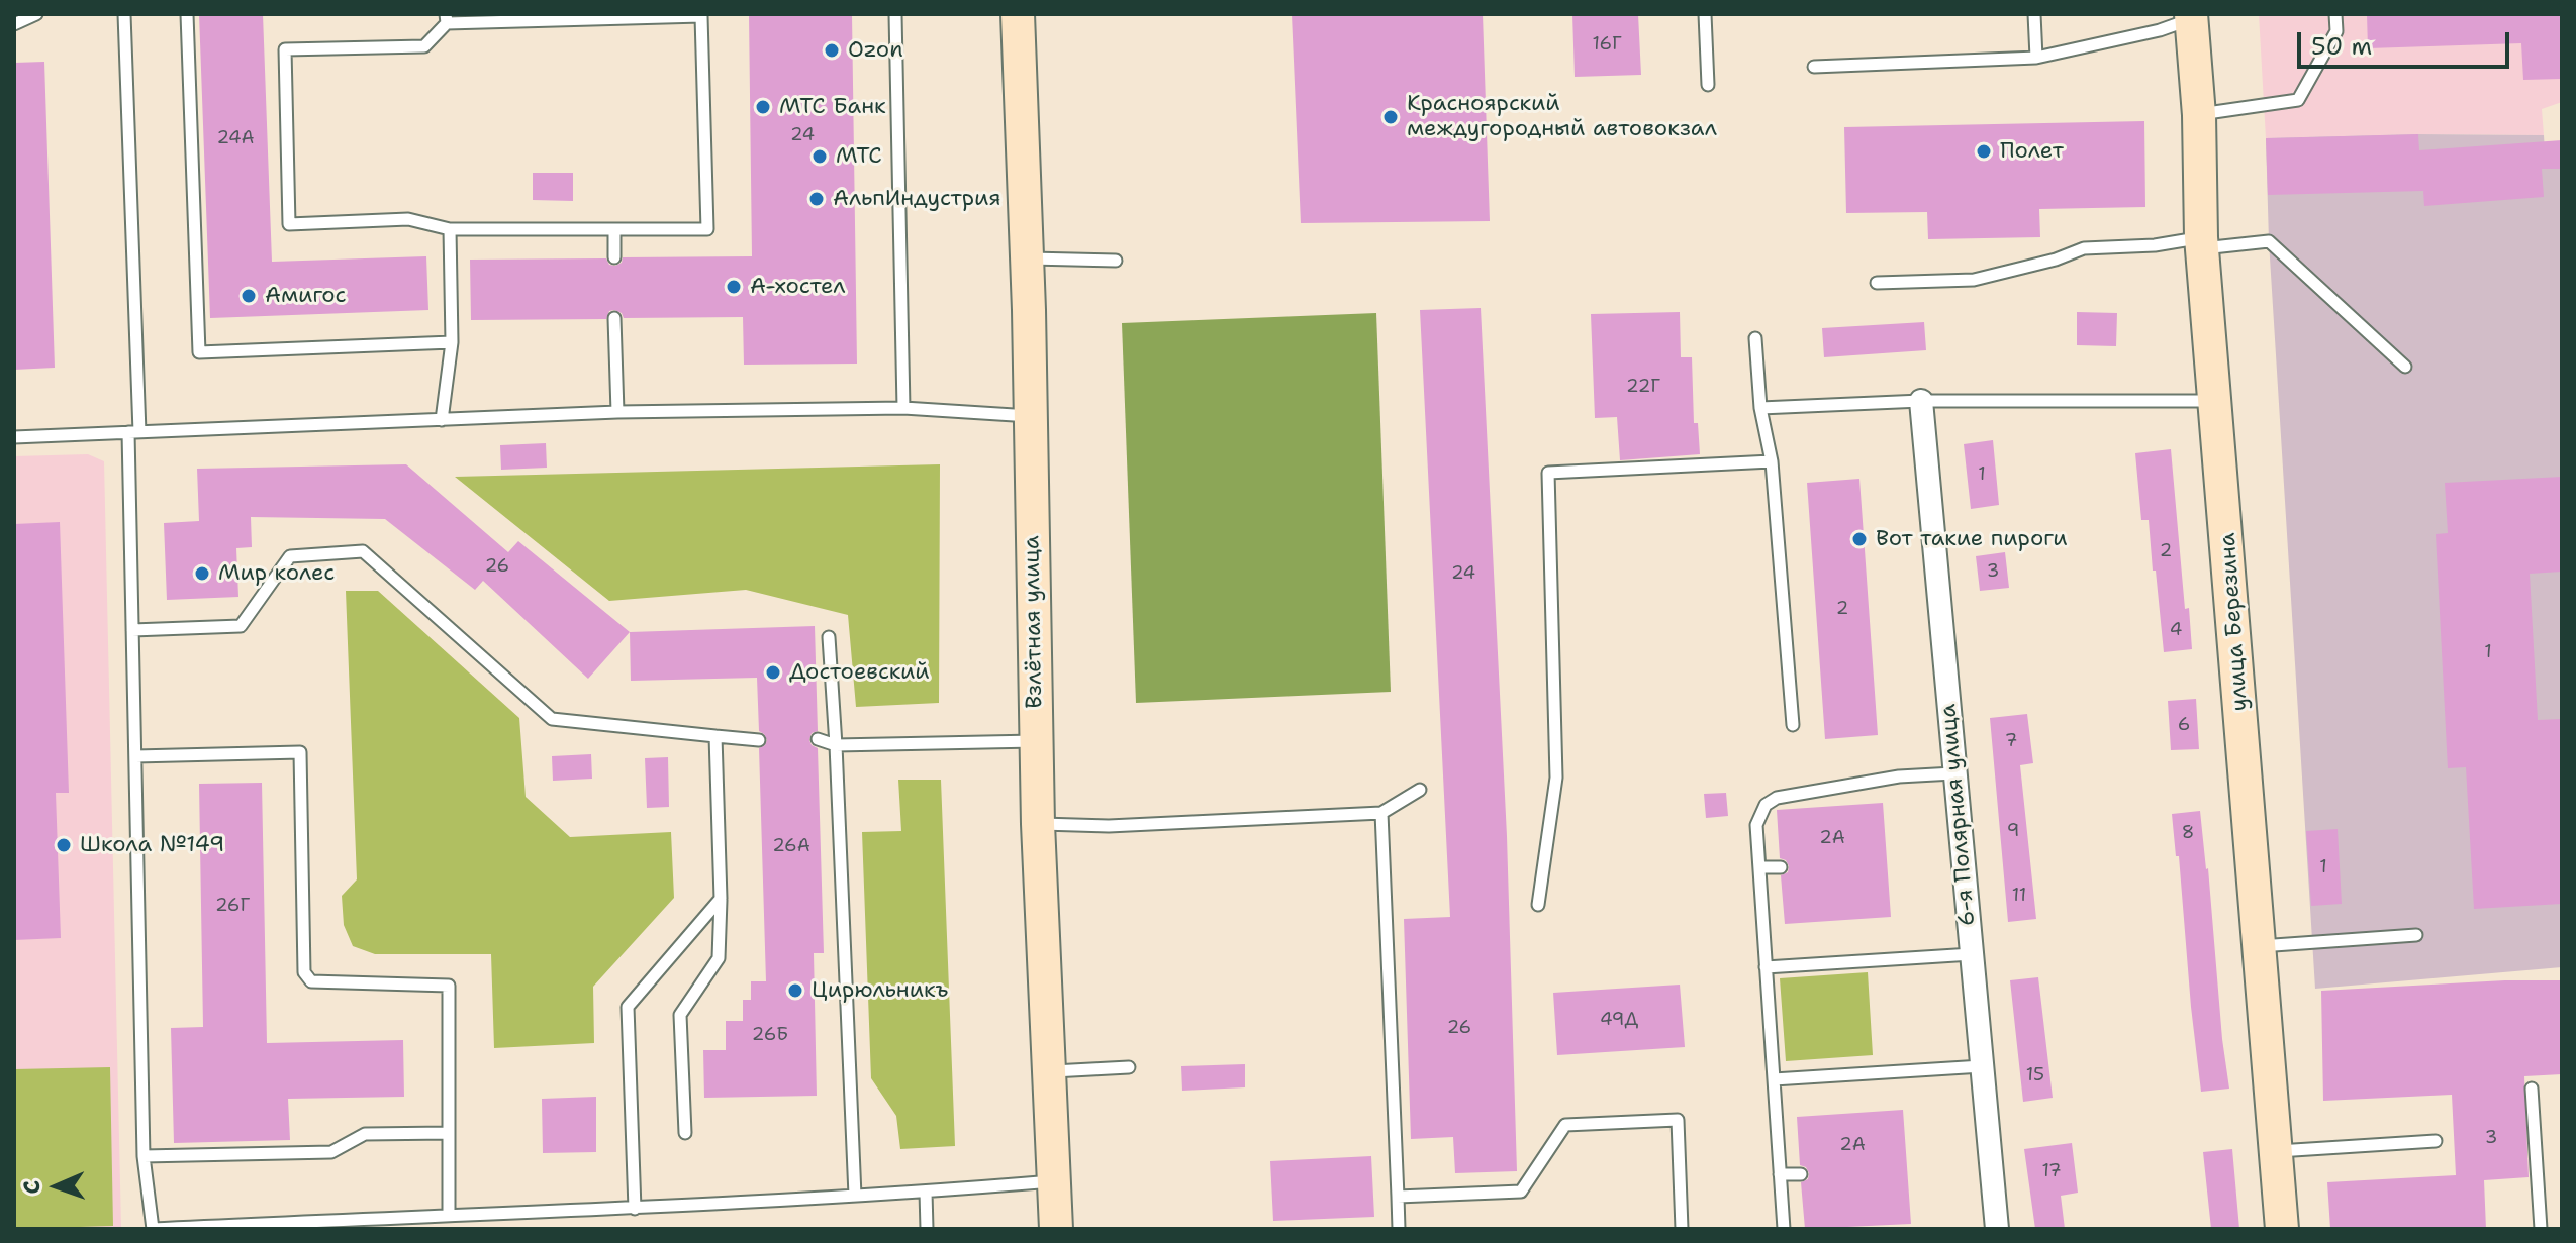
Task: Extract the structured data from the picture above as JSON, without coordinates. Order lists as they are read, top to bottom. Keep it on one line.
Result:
{"streets":{"main road":["Взлётная улица","улица Березина"],"street":["6-я Полярная улица"]},"places":["Ozon","МТС Банк","Красноярский междугородный автовокзал","Полет","МТС","АльпИндустрия","А-хостел","Амигос","Вот такие пироги","Мир колес","Достоевский","Школа №149","Цирюльникъ"],"house_numbers":["16Г","24","24А","22Г","1","2","26","3","24","2","4","1","6","7","9","8","2А","26А","1","11","26Г","49Д","26","26Б","15","3","2А","17"],"scale_bar":"50 m","north":"left"}
